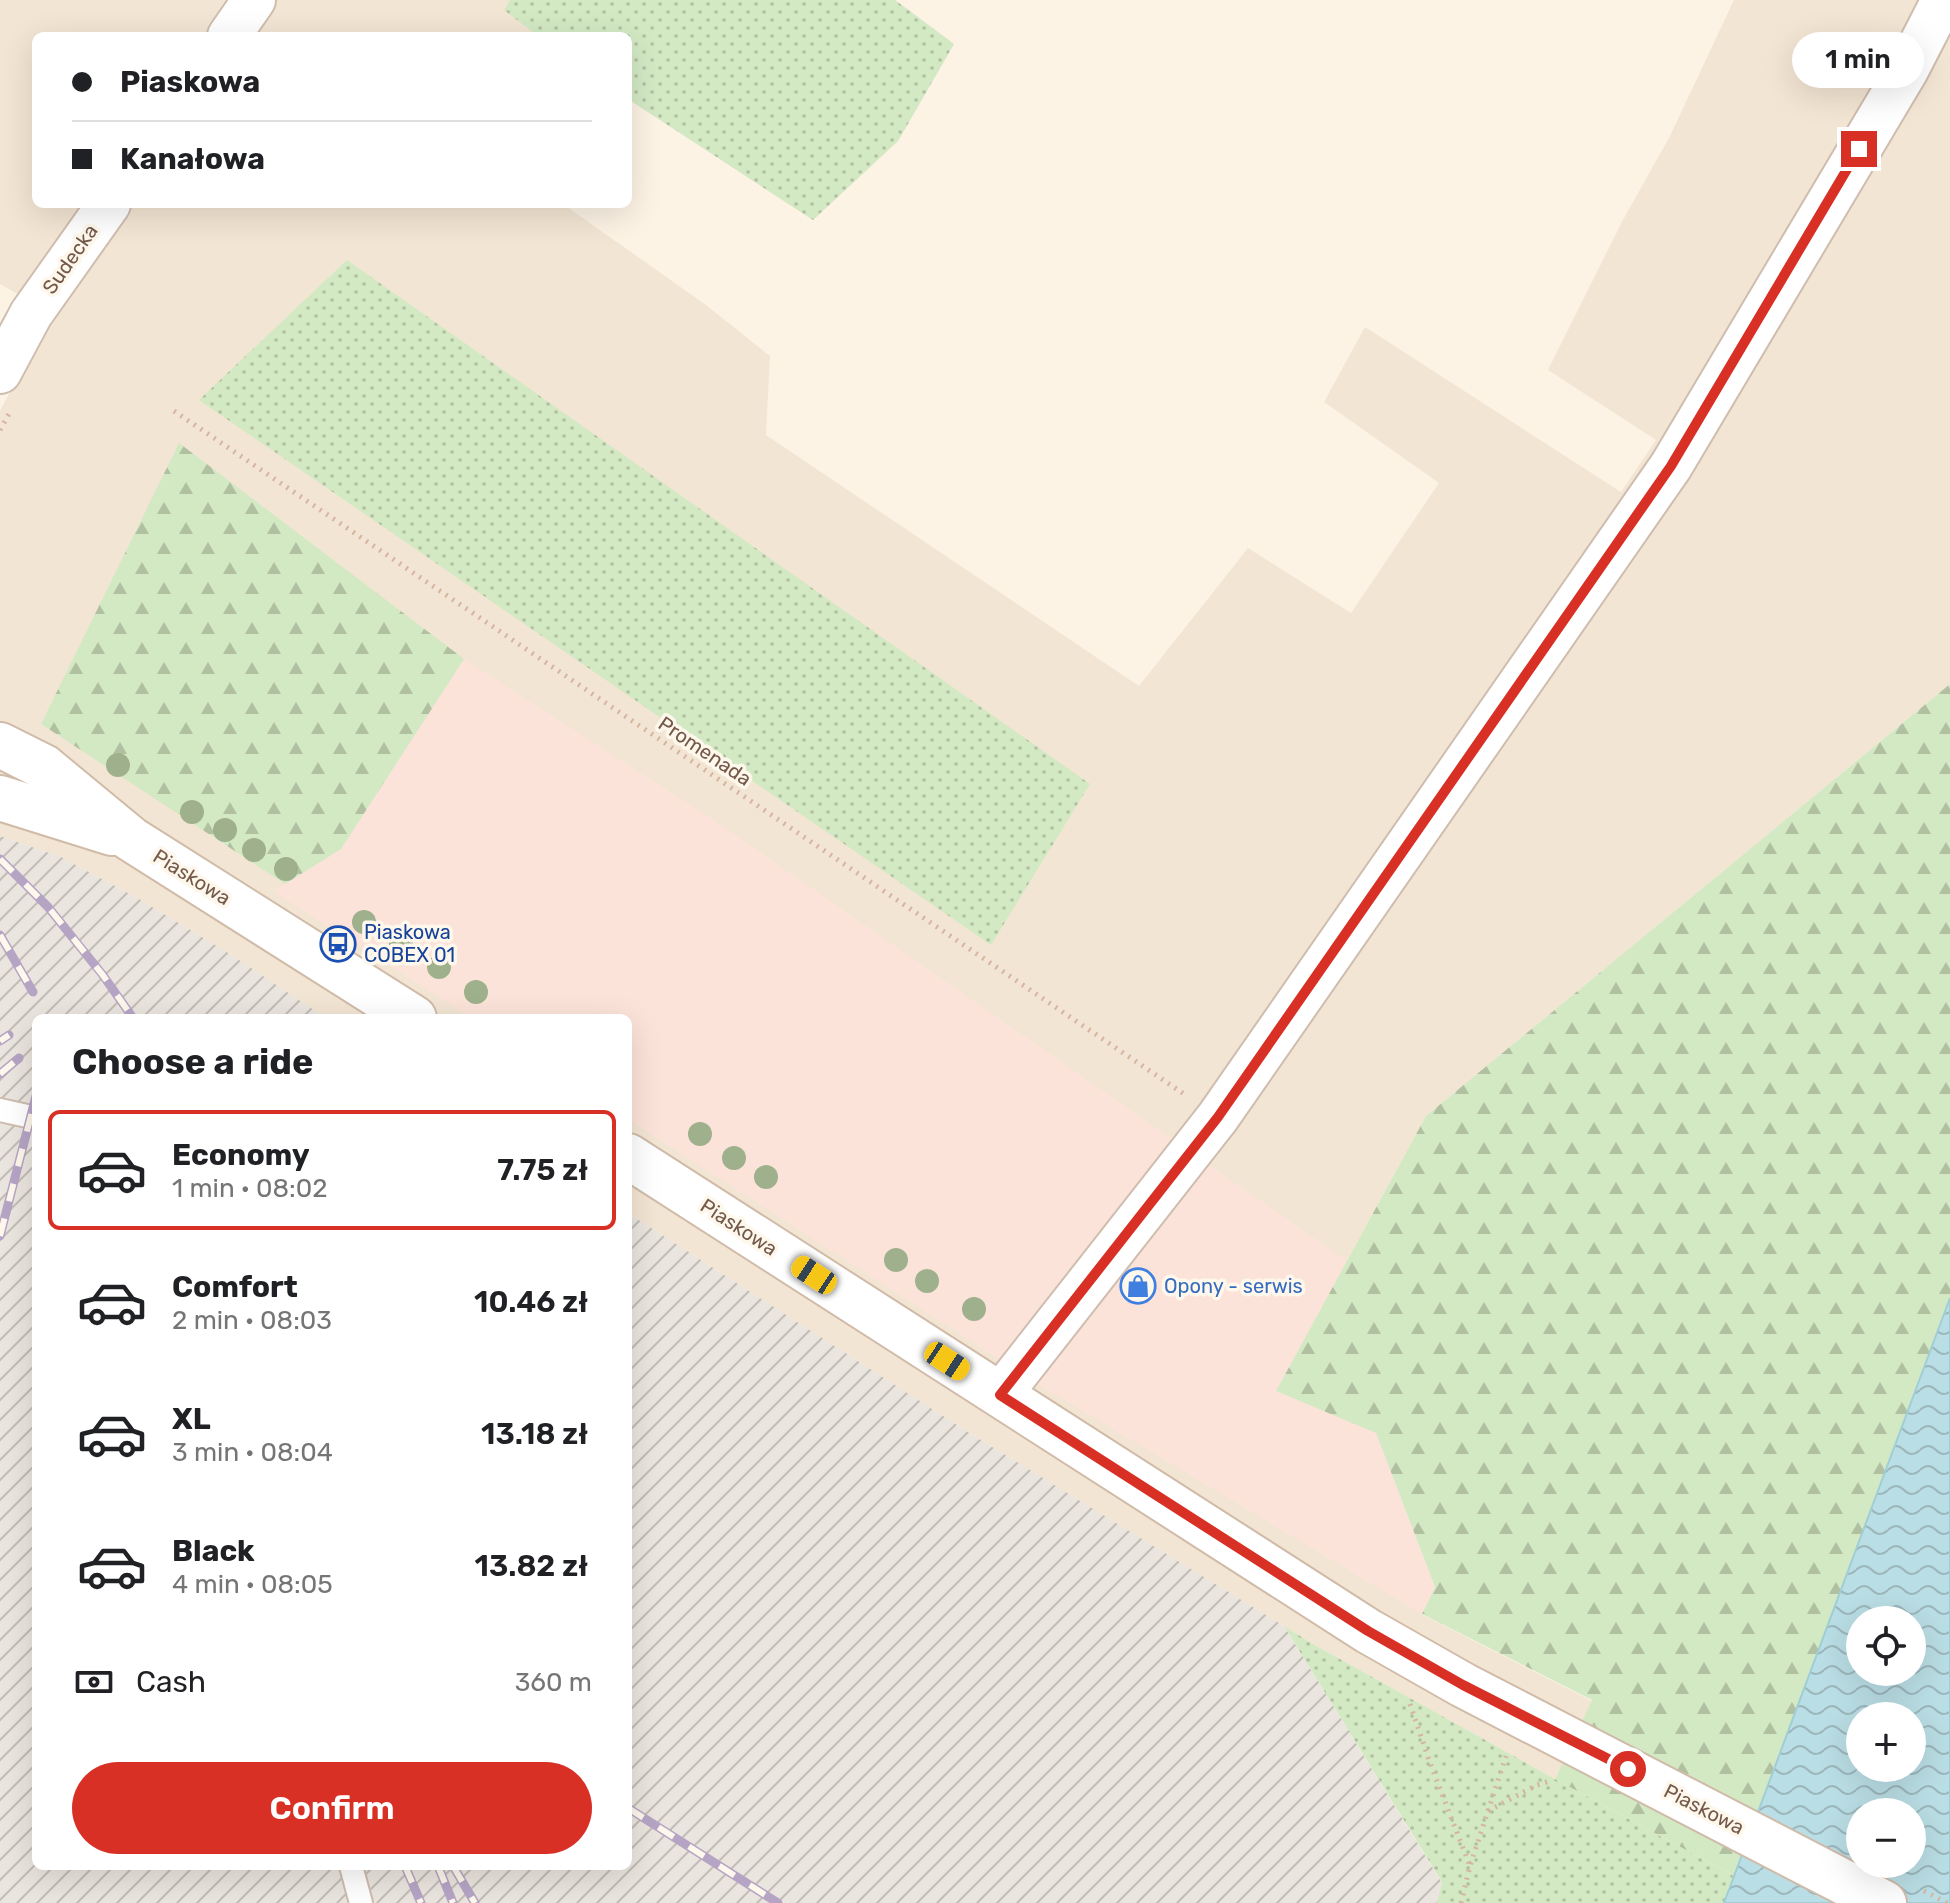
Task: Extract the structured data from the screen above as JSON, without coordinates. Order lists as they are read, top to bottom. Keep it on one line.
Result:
{"streets":{"main road":["Piaskowa"],"street":["Sudecka"],"path":["Promenada"]},"places":{"bus stop":["Piaskowa COBEX 01"],"shop":["Opony - serwis"]},"page":{"bubble":"1 min","banner":["Piaskowa","Kanałowa"],"heading":"Choose a ride","list":[{"name":"Economy","note":"1 min · 08:02","value":"7.75 zł"},{"name":"Comfort","note":"2 min · 08:03","value":"10.46 zł"},{"name":"XL","note":"3 min · 08:04","value":"13.18 zł"},{"name":"Black","note":"4 min · 08:05","value":"13.82 zł"}],"map_buttons":["+","−"],"pay":["Cash","360 m"],"buttons":"Confirm"}}
